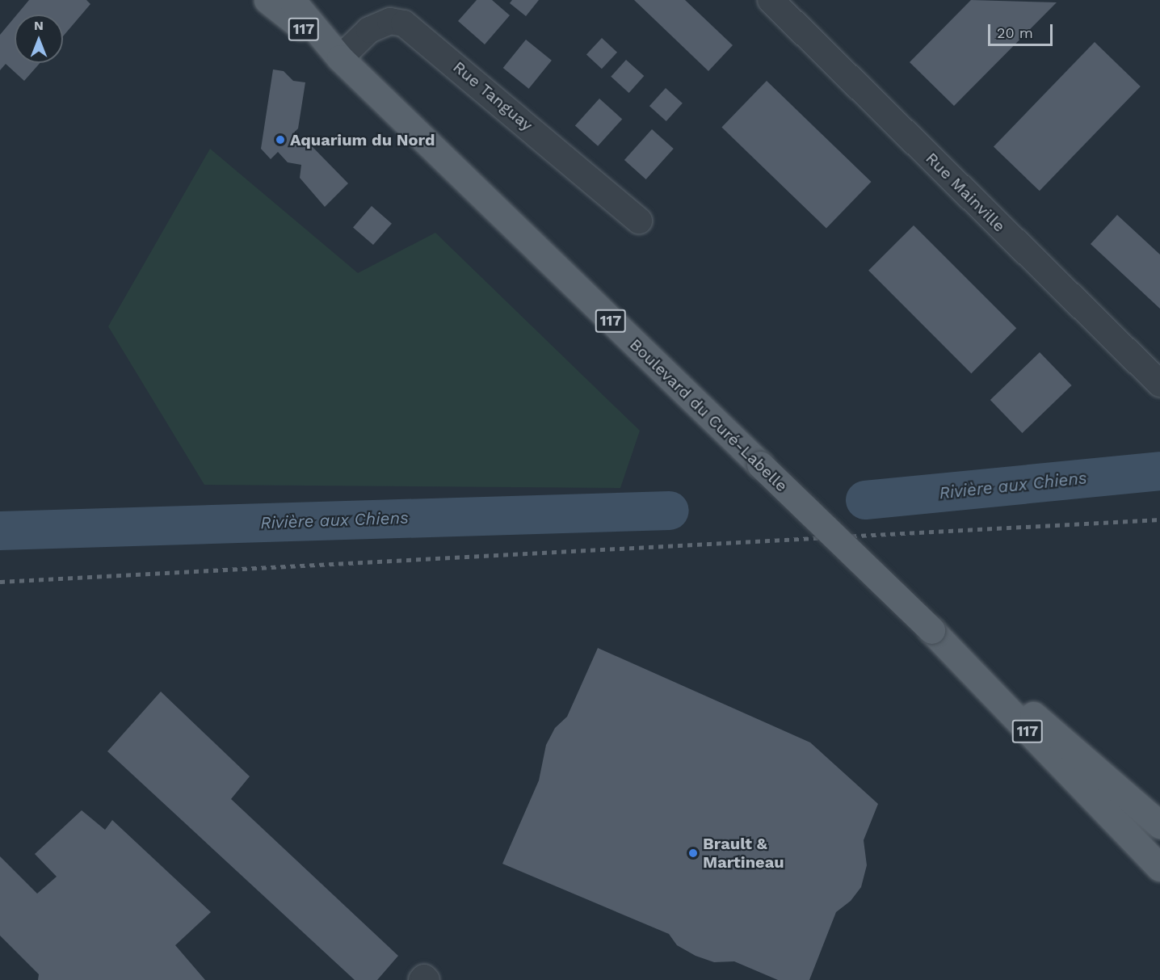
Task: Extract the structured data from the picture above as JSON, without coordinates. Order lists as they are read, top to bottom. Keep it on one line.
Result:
{"streets":{"main road":["117","Boulevard du Curé-Labelle"],"street":["Rue Tanguay","Rue Mainville"]},"crossings":[["Rue Tanguay","Boulevard du Curé-Labelle"]],"water":["Rivière aux Chiens"],"places":["Aquarium du Nord","Brault & Martineau"],"scale_bar":"20 m","north":"top"}
